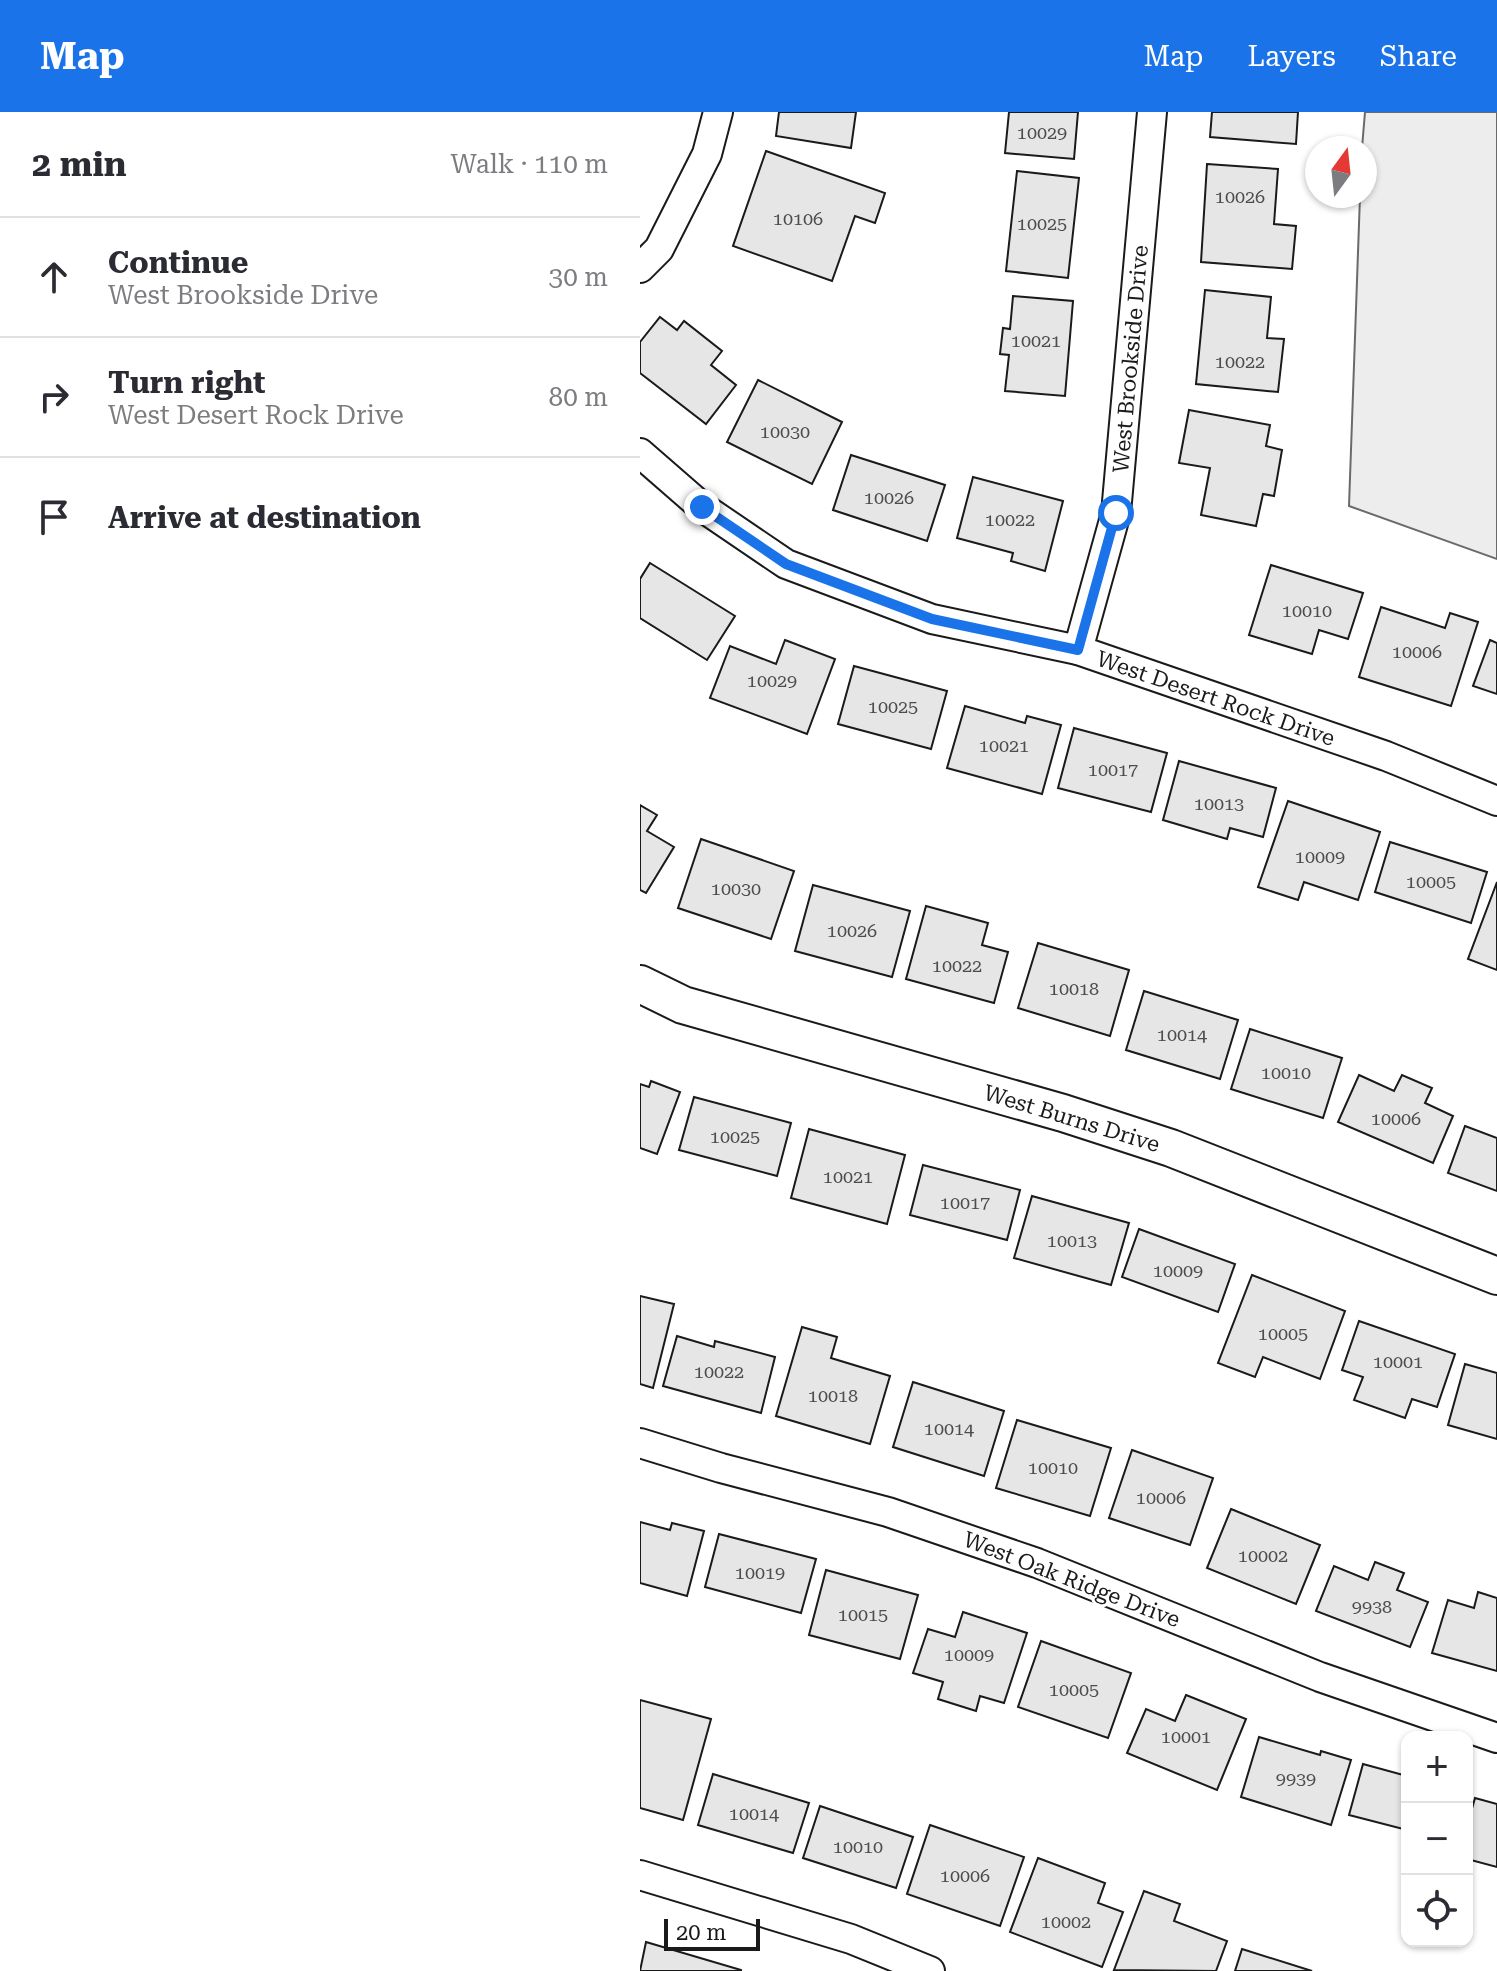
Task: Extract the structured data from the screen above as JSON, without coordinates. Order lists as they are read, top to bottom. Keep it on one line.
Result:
{"streets":{"street":["West Brookside Drive","West Desert Rock Drive","West Burns Drive","West Oak Ridge Drive"]},"crossings":[["West Brookside Drive","West Desert Rock Drive"]],"house_numbers":["10029","10026","10106","10025","10021","10022","10030","10026","10022","10010","10006","10029","10025","10021","10017","10013","10009","10005","10030","10026","10022","10018","10014","10010","10006","10025","10021","10017","10013","10009","10005","10001","10022","10018","10014","10010","10006","10002","10019","9938","10015","10009","10005","10001","9939","10014","10010","10006","10002"],"scale_bar":"20 m","north":"top","page":{"header":"Map","nav":["Map","Layers","Share"],"heading":["2 min","Walk · 110 m"],"list":[["Continue","West Brookside Drive","30 m"],["Turn right","West Desert Rock Drive","80 m"],"Arrive at destination"],"map_buttons":["+","−"],"scale":"20 m"}}
